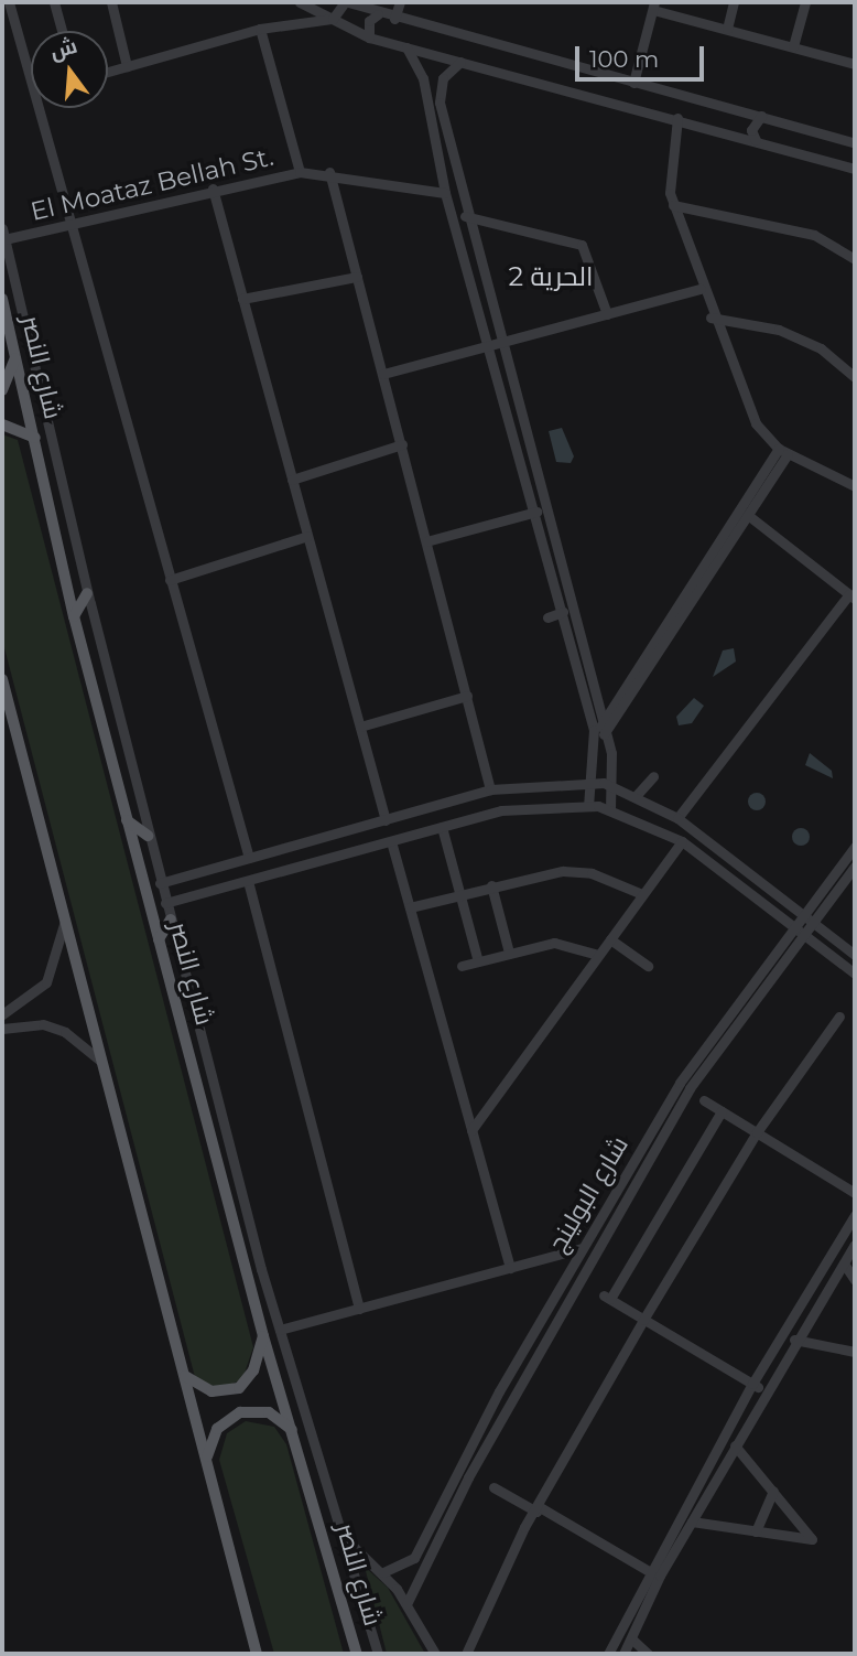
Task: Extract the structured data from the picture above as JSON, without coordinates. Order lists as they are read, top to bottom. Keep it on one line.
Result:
{"streets":{"main road":["شارع النصر"],"street":["El Moataz Bellah St.","شارع البولينج"]},"districts":["الحرية 2"],"scale_bar":"100 m","north":"top"}
